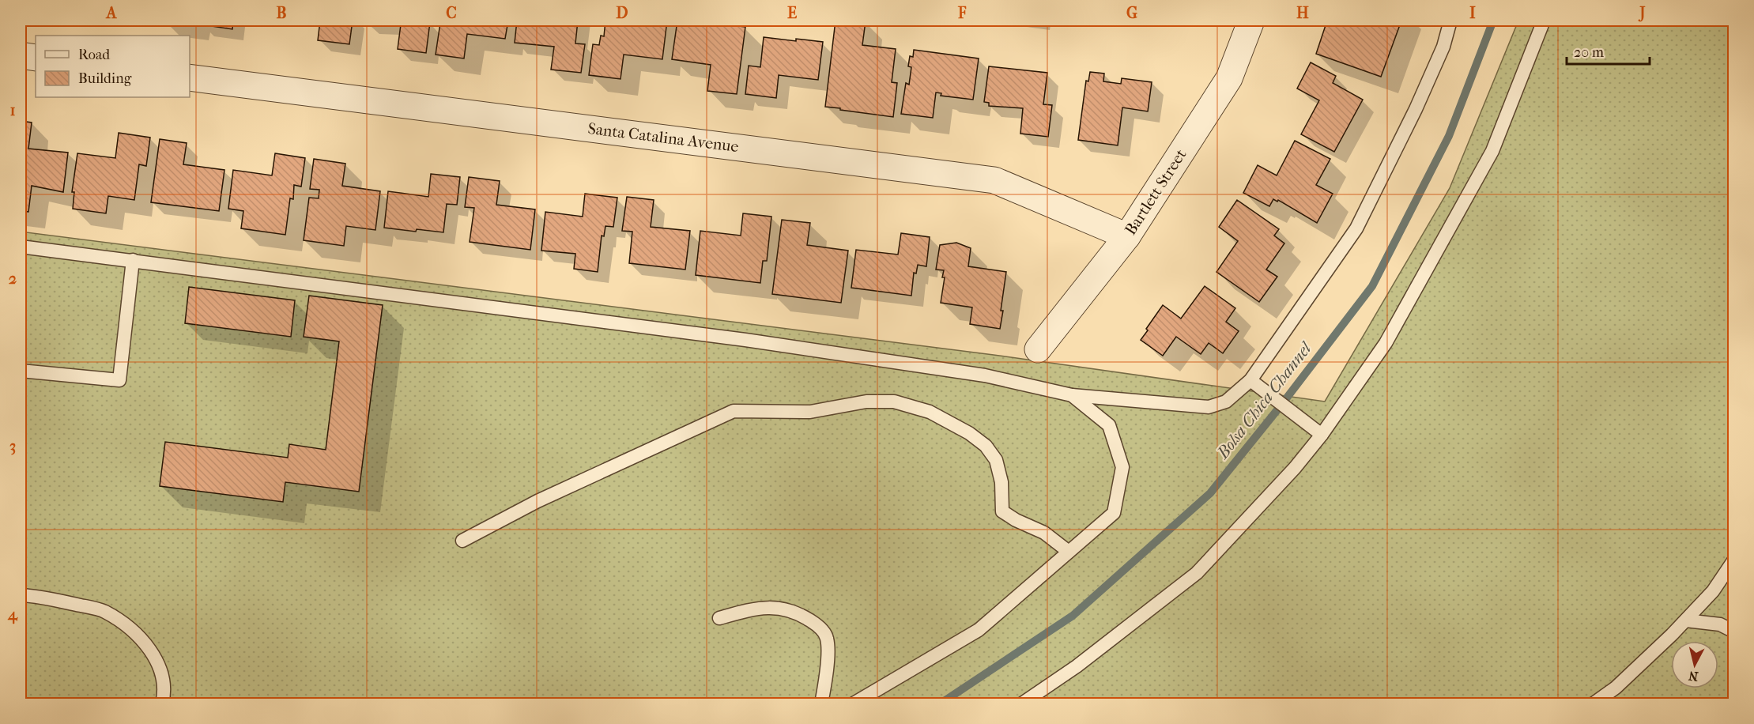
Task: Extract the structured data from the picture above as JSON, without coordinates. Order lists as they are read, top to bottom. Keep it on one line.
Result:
{"streets":{"street":["Santa Catalina Avenue","Bartlett Street"]},"crossings":[["Santa Catalina Avenue","Bartlett Street"]],"water":["Bolsa Chica Channel"],"legend":["Road","Building"],"scale_bar":"20 m","north":"bottom","grid":{"columns":["A","B","C","D","E","F","G","H","I","J"],"rows":["1","2","3","4"]}}
